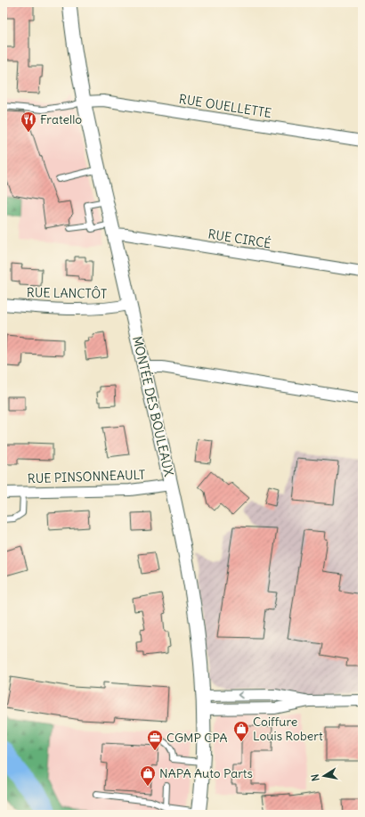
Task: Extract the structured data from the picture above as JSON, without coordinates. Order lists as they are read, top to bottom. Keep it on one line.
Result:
{"streets":{"street":["RUE OUELLETTE","RUE CIRCÉ","RUE LANCTÔT","MONTÉE DES BOULEAUX","RUE PINSONNEAULT"]},"crossings":[["RUE OUELLETTE","MONTÉE DES BOULEAUX"],["RUE CIRCÉ","MONTÉE DES BOULEAUX"],["RUE LANCTÔT","MONTÉE DES BOULEAUX"],["MONTÉE DES BOULEAUX","RUE PINSONNEAULT"]],"places":{"restaurant":["Fratello"],"shop":["Coiffure Louis Robert","NAPA Auto Parts"],"office":["CGMP CPA"]},"north":"left"}
